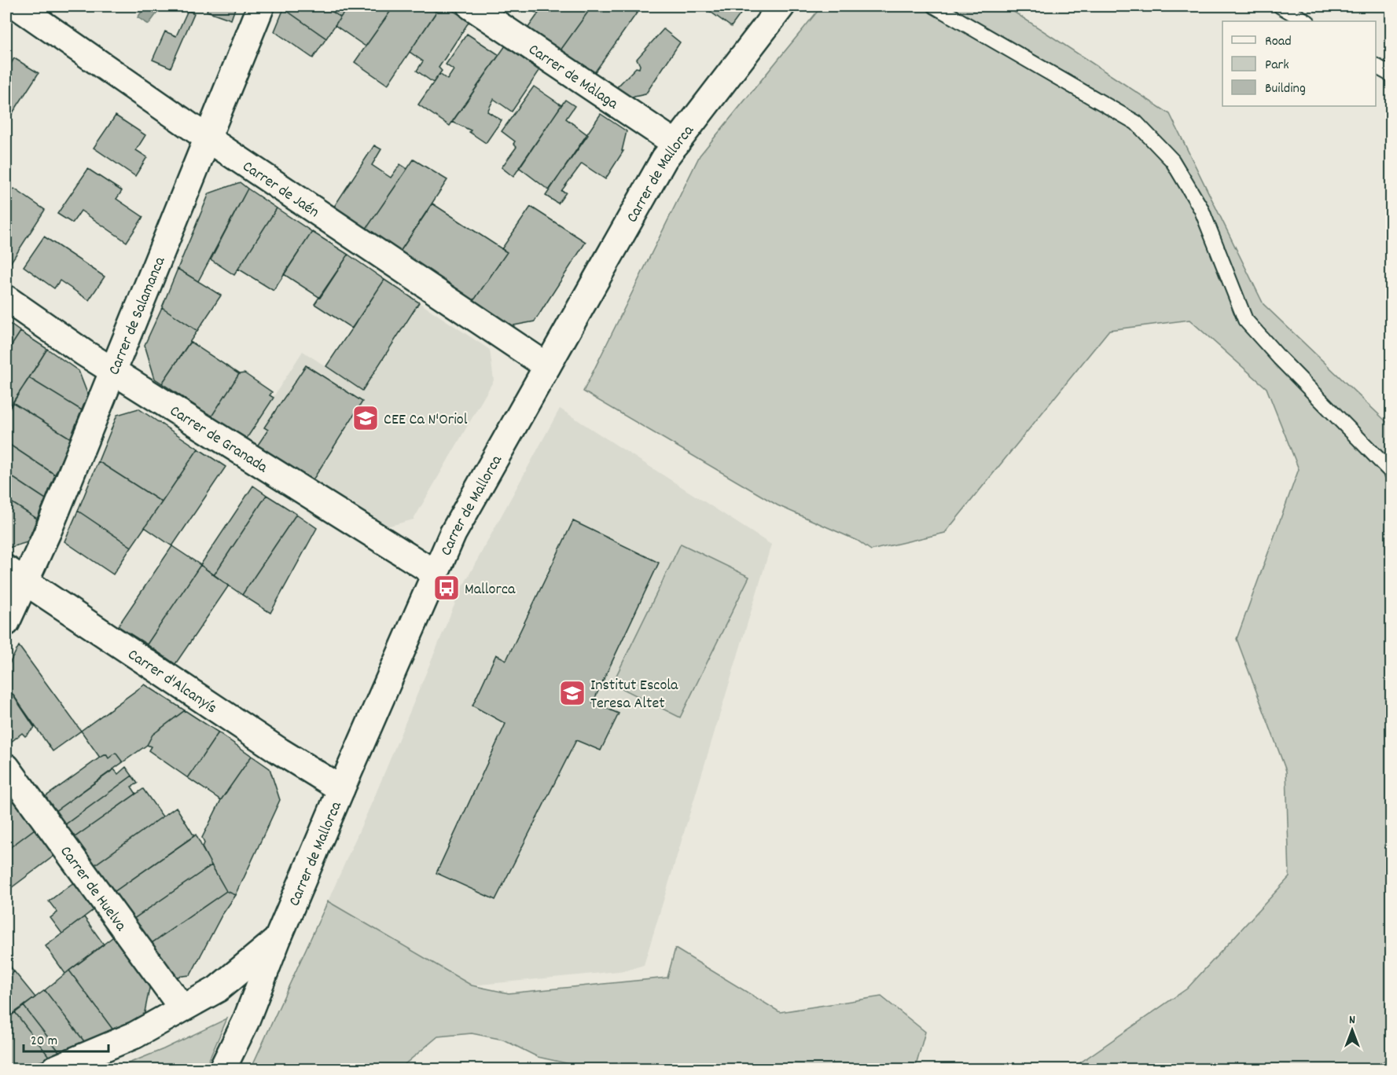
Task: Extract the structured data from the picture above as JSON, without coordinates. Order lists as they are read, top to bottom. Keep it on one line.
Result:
{"streets":{"street":["Carrer de Màlaga","Carrer de Mallorca","Carrer de Jaén","Carrer de Salamanca","Carrer de Granada","Carrer d'Alcanyís","Carrer de Huelva"]},"crossings":[["Carrer de Màlaga","Carrer de Mallorca"],["Carrer de Mallorca","Carrer de Jaén"],["Carrer de Mallorca","Carrer de Granada"],["Carrer de Mallorca","Carrer d'Alcanyís"],["Carrer de Jaén","Carrer de Salamanca"],["Carrer de Salamanca","Carrer de Granada"],["Carrer de Salamanca","Carrer d'Alcanyís"]],"places":{"school or university":["CEE Ca N'Oriol","Institut Escola Teresa Altet"],"bus stop":["Mallorca"]},"legend":["Road","Park","Building"],"scale_bar":"20 m","north":"top"}
